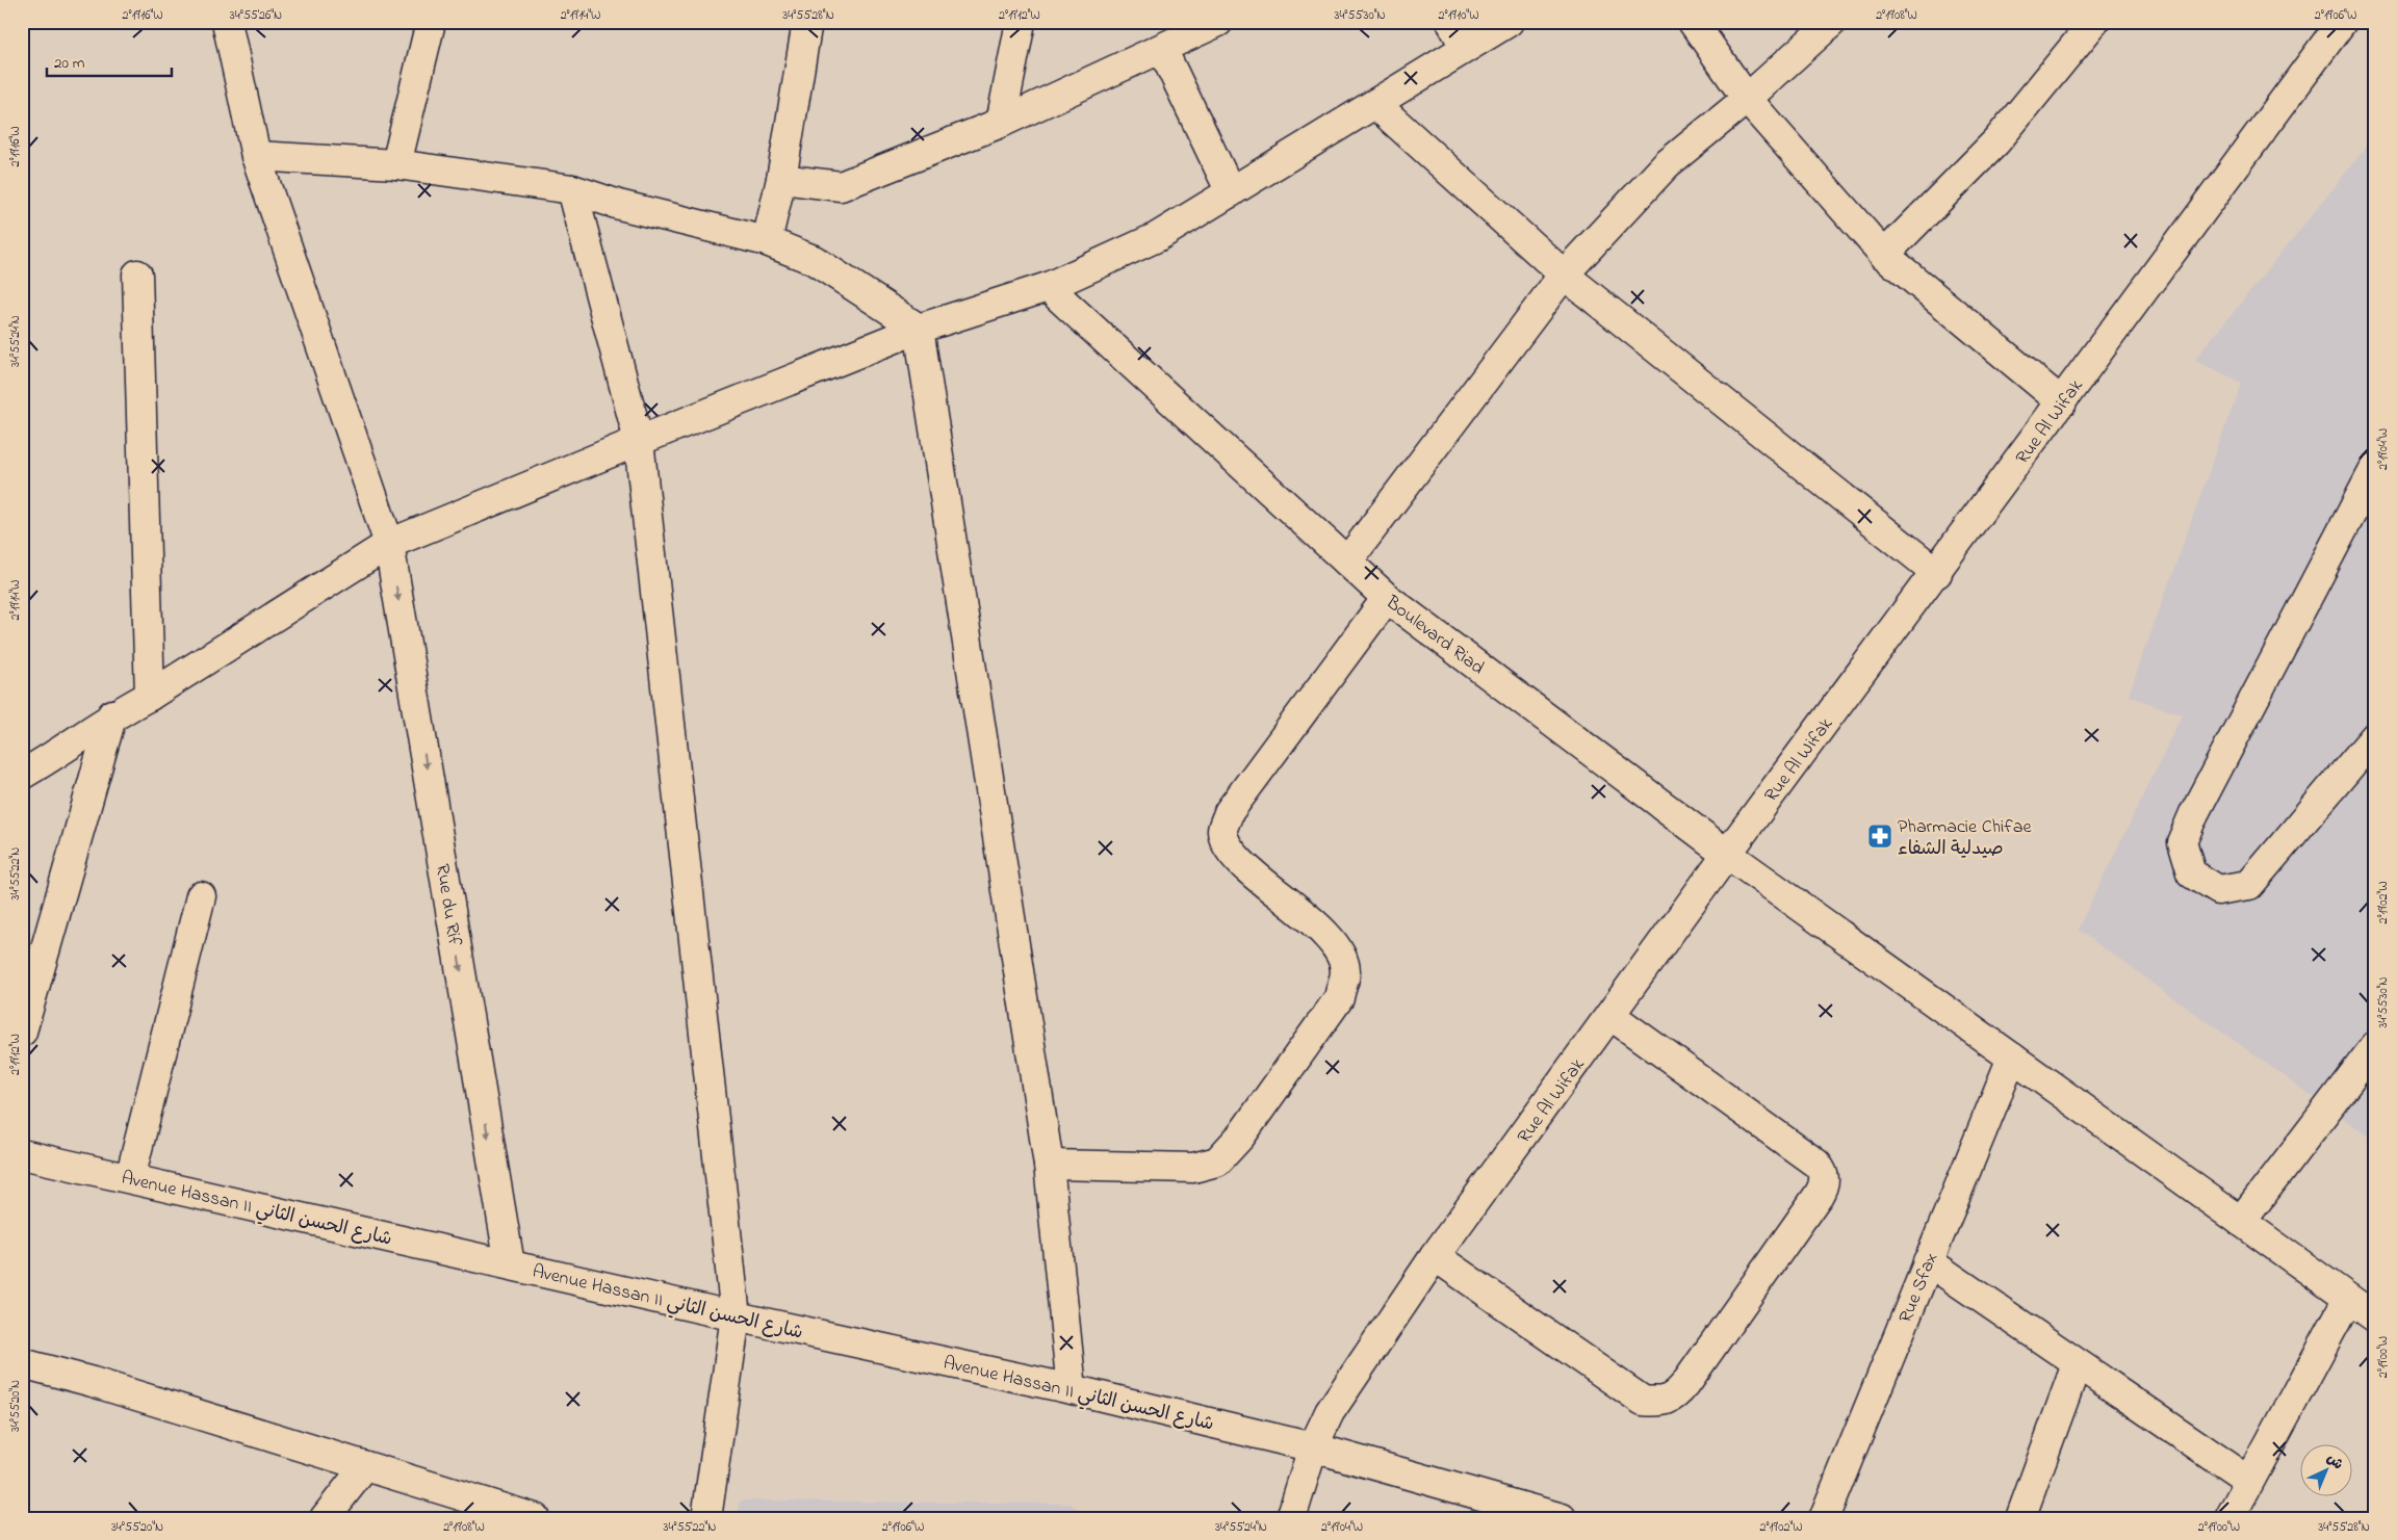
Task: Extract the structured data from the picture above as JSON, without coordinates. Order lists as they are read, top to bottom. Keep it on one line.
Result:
{"streets":{"street":["Rue Al Wifak","Boulevard Riad","Rue du Rif","Avenue Hassan II شارع الحسن الثاني","Rue Sfax"]},"crossings":[["Rue Al Wifak","Boulevard Riad"],["Rue Al Wifak","Avenue Hassan II شارع الحسن الثاني"],["Boulevard Riad","Rue Sfax"],["Rue du Rif","Avenue Hassan II شارع الحسن الثاني"]],"places":{"pharmacy":["Pharmacie Chifae صيدلية الشفاء"]},"scale_bar":"20 m","north":"top right","coordinates":["2°19'16\"W","34°55'26\"N","2°19'14\"W","34°55'28\"N","2°19'12\"W","34°55'30\"N","2°19'10\"W","2°19'08\"W","2°19'06\"W","34°55'24\"N","2°19'04\"W","34°55'22\"N","2°19'02\"W","2°19'00\"W","34°55'20\"N"]}
